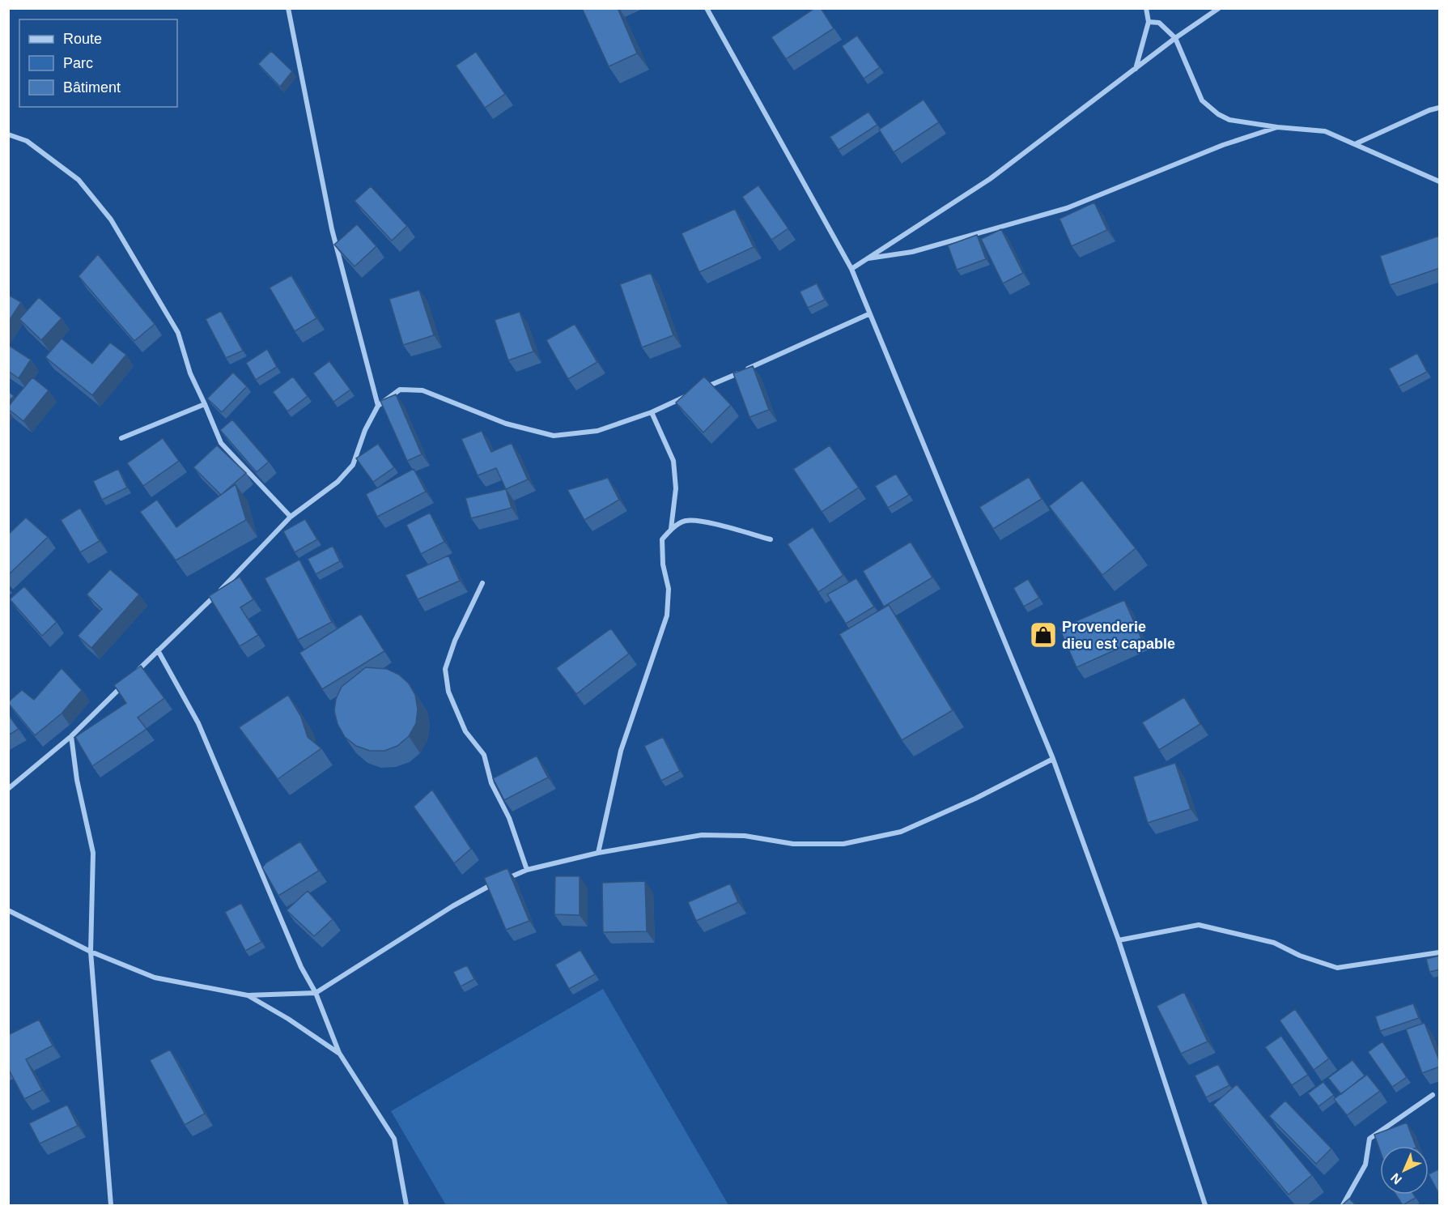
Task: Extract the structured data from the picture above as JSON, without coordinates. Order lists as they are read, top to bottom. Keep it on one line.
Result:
{"places":{"shop":["Provenderie dieu est capable"]},"legend":["Route","Parc","Bâtiment"],"north":"bottom left"}
